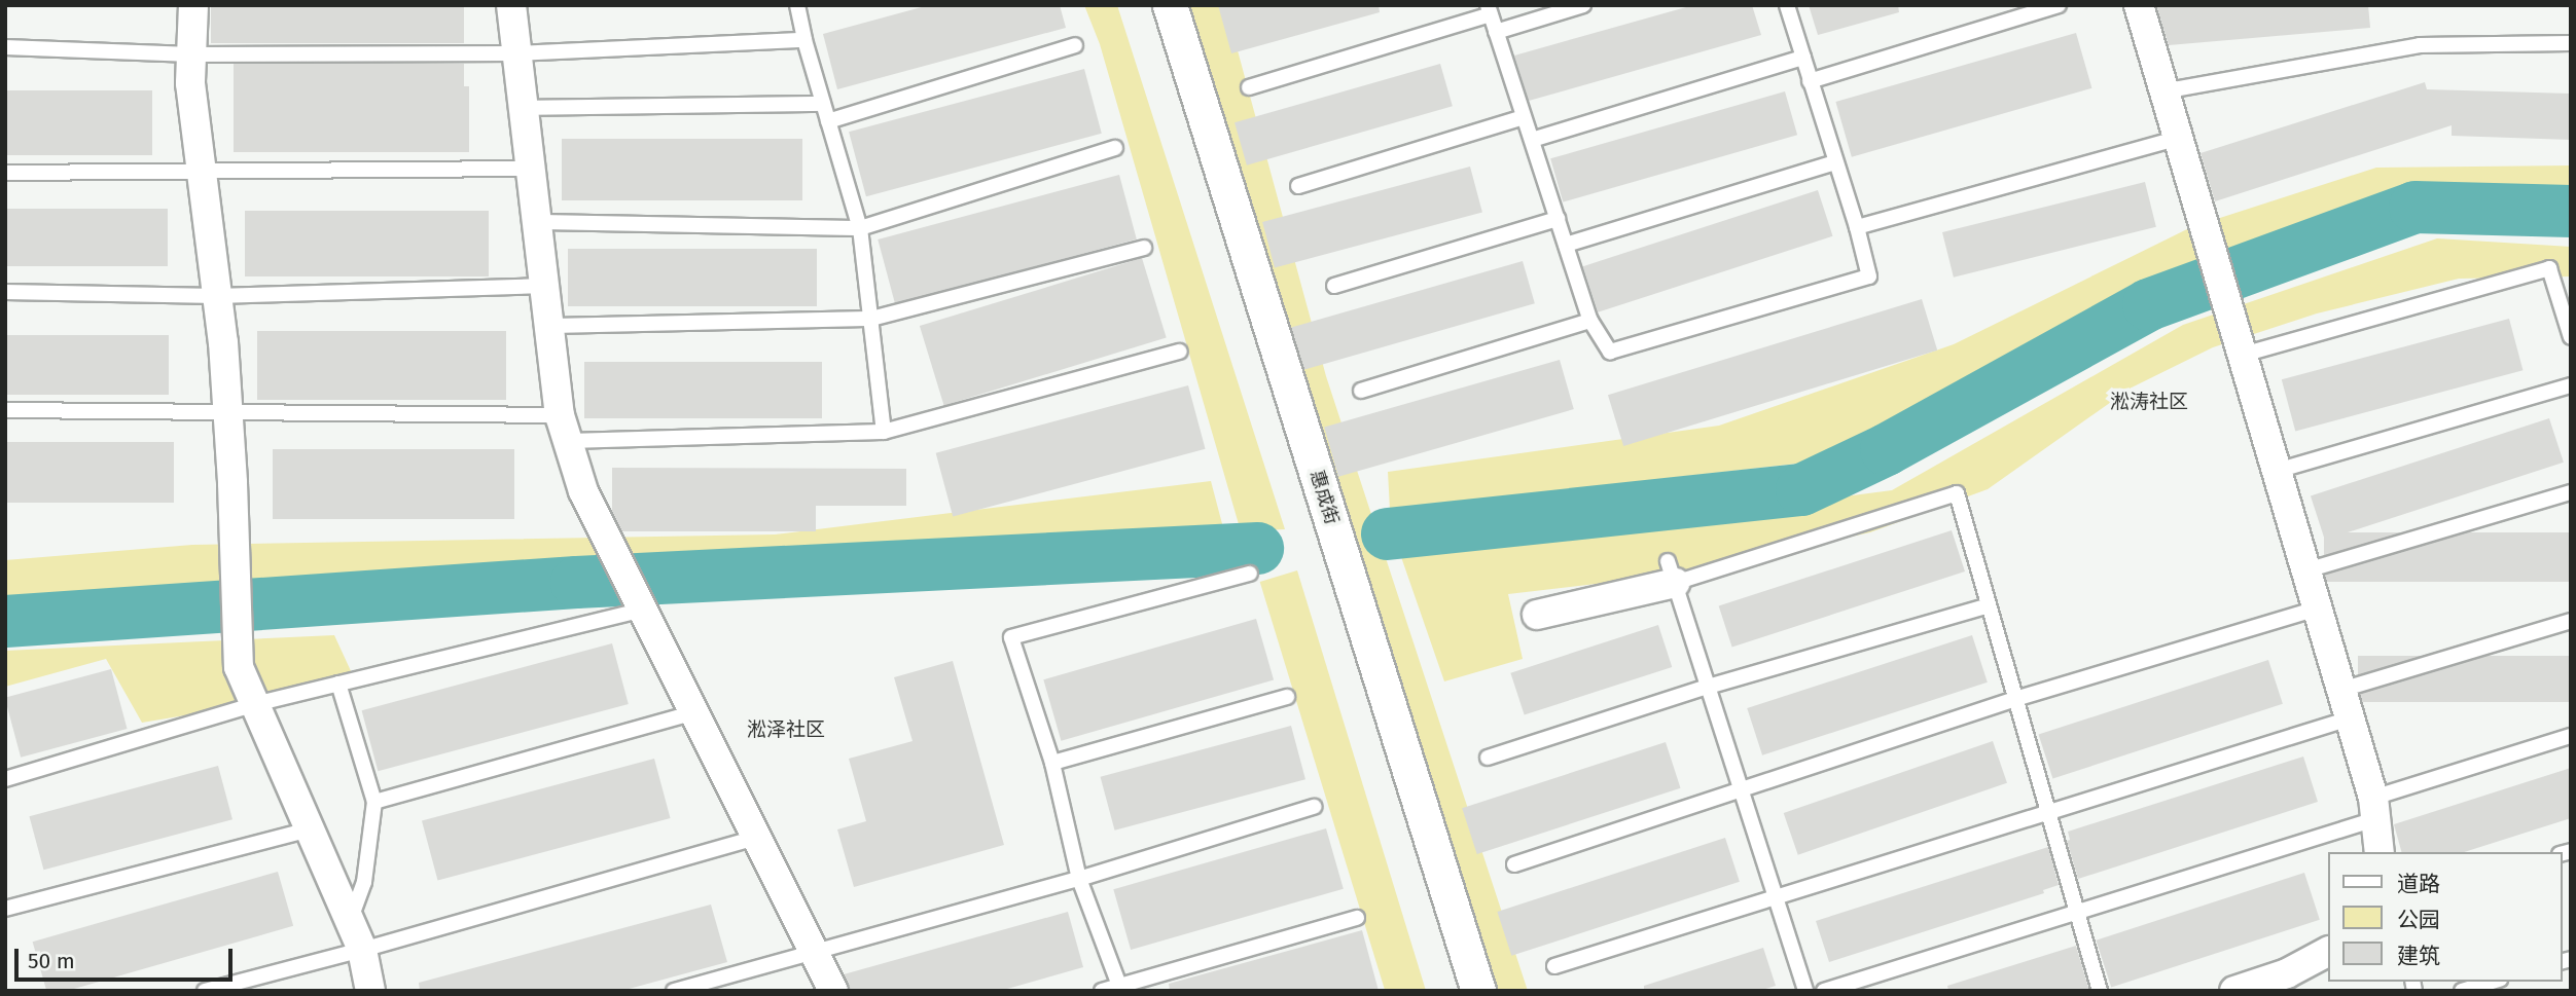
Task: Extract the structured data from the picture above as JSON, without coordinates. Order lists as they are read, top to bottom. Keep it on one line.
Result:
{"streets":{"street":["惠成街"]},"districts":["淞涛社区","淞泽社区"],"legend":["道路","公园","建筑"],"scale_bar":"50 m"}
